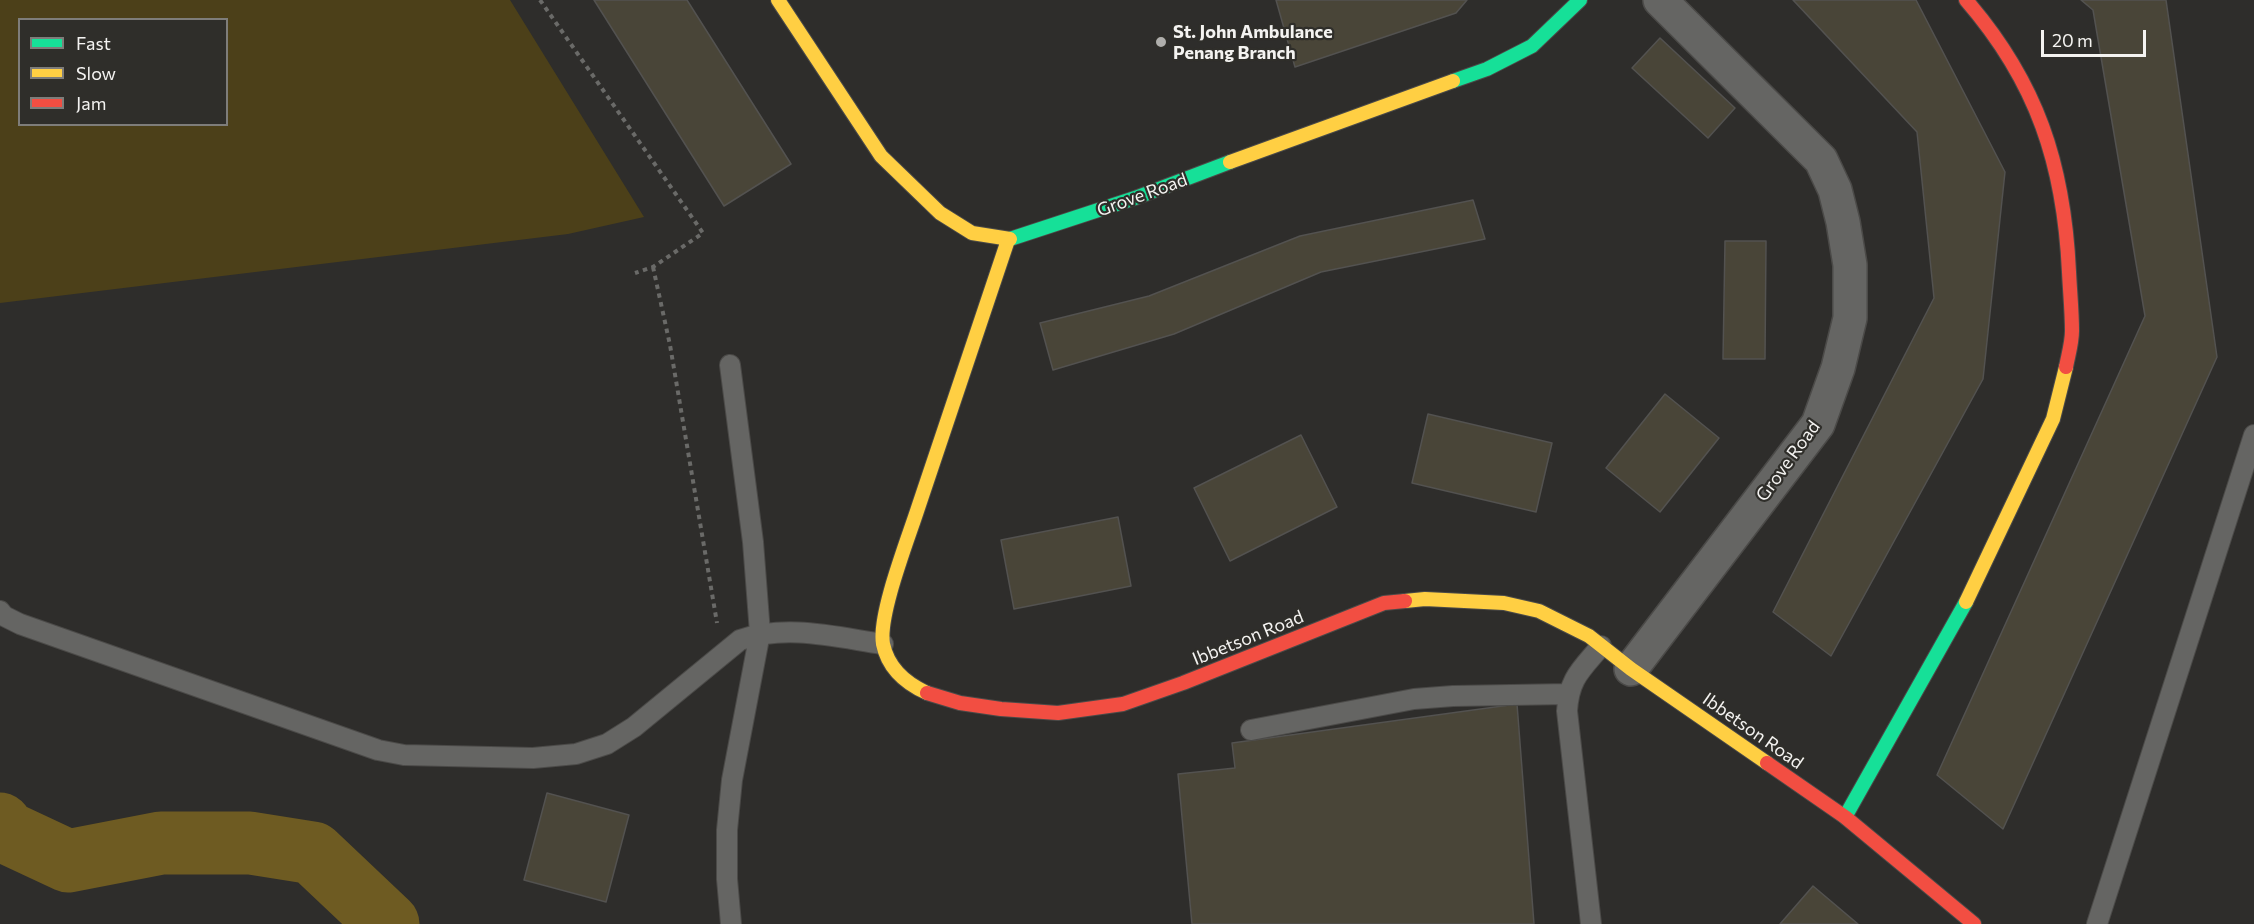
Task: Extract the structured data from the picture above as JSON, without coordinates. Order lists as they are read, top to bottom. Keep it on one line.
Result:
{"streets":{"street":["Grove Road","Ibbetson Road"]},"crossings":[["Grove Road","Ibbetson Road"]],"places":["St. John Ambulance Penang Branch"],"legend":["Fast","Slow","Jam"],"scale_bar":"20 m"}
